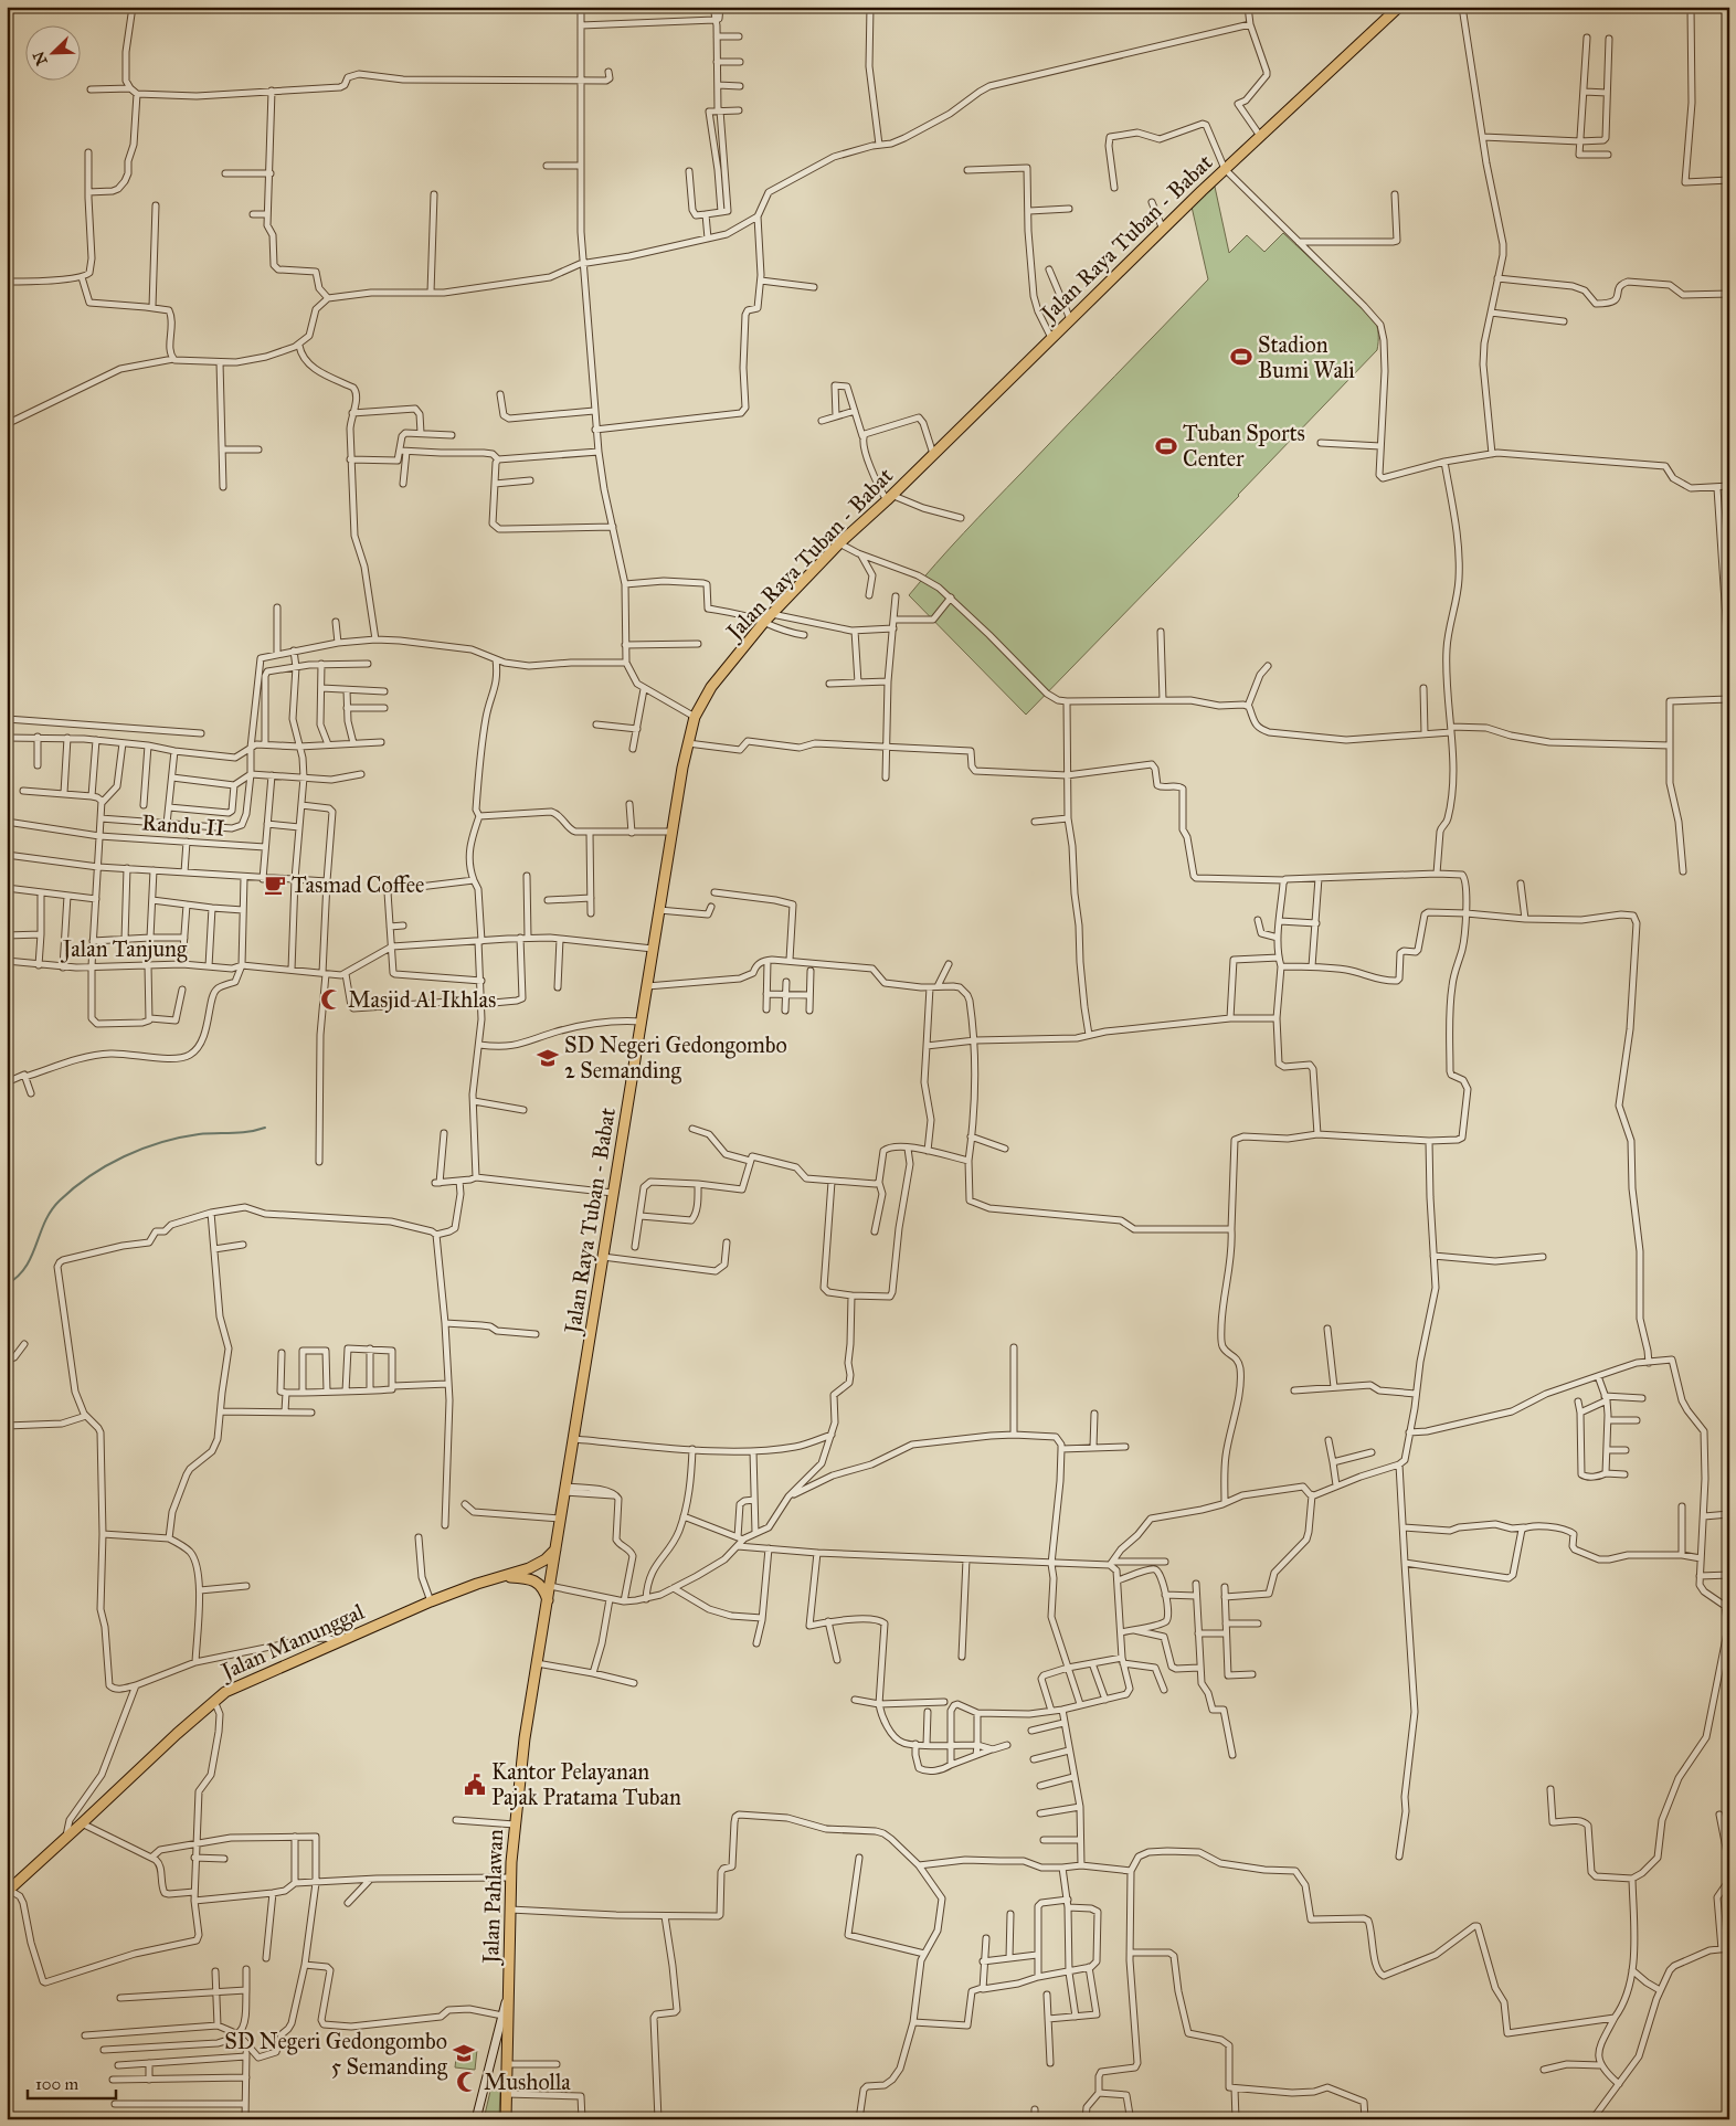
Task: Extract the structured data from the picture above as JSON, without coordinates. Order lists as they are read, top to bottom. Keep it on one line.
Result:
{"streets":{"highway":["Jalan Raya Tuban - Babat","Jalan Manunggal","Jalan Pahlawan"],"street":["Randu II","Jalan Tanjung"]},"crossings":[["Jalan Raya Tuban - Babat","Jalan Manunggal"],["Jalan Raya Tuban - Babat","Jalan Pahlawan"]],"places":{"sports":["Stadion Bumi Wali","Tuban Sports Center"],"cafe":["Tasmad Coffee"],"mosque":["Masjid Al Ikhlas","Musholla"],"school or university":["SD Negeri Gedongombo 2 Semanding","SD Negeri Gedongombo 5 Semanding"],"public building":["Kantor Pelayanan Pajak Pratama Tuban"]},"scale_bar":"100 m","north":"bottom left"}
